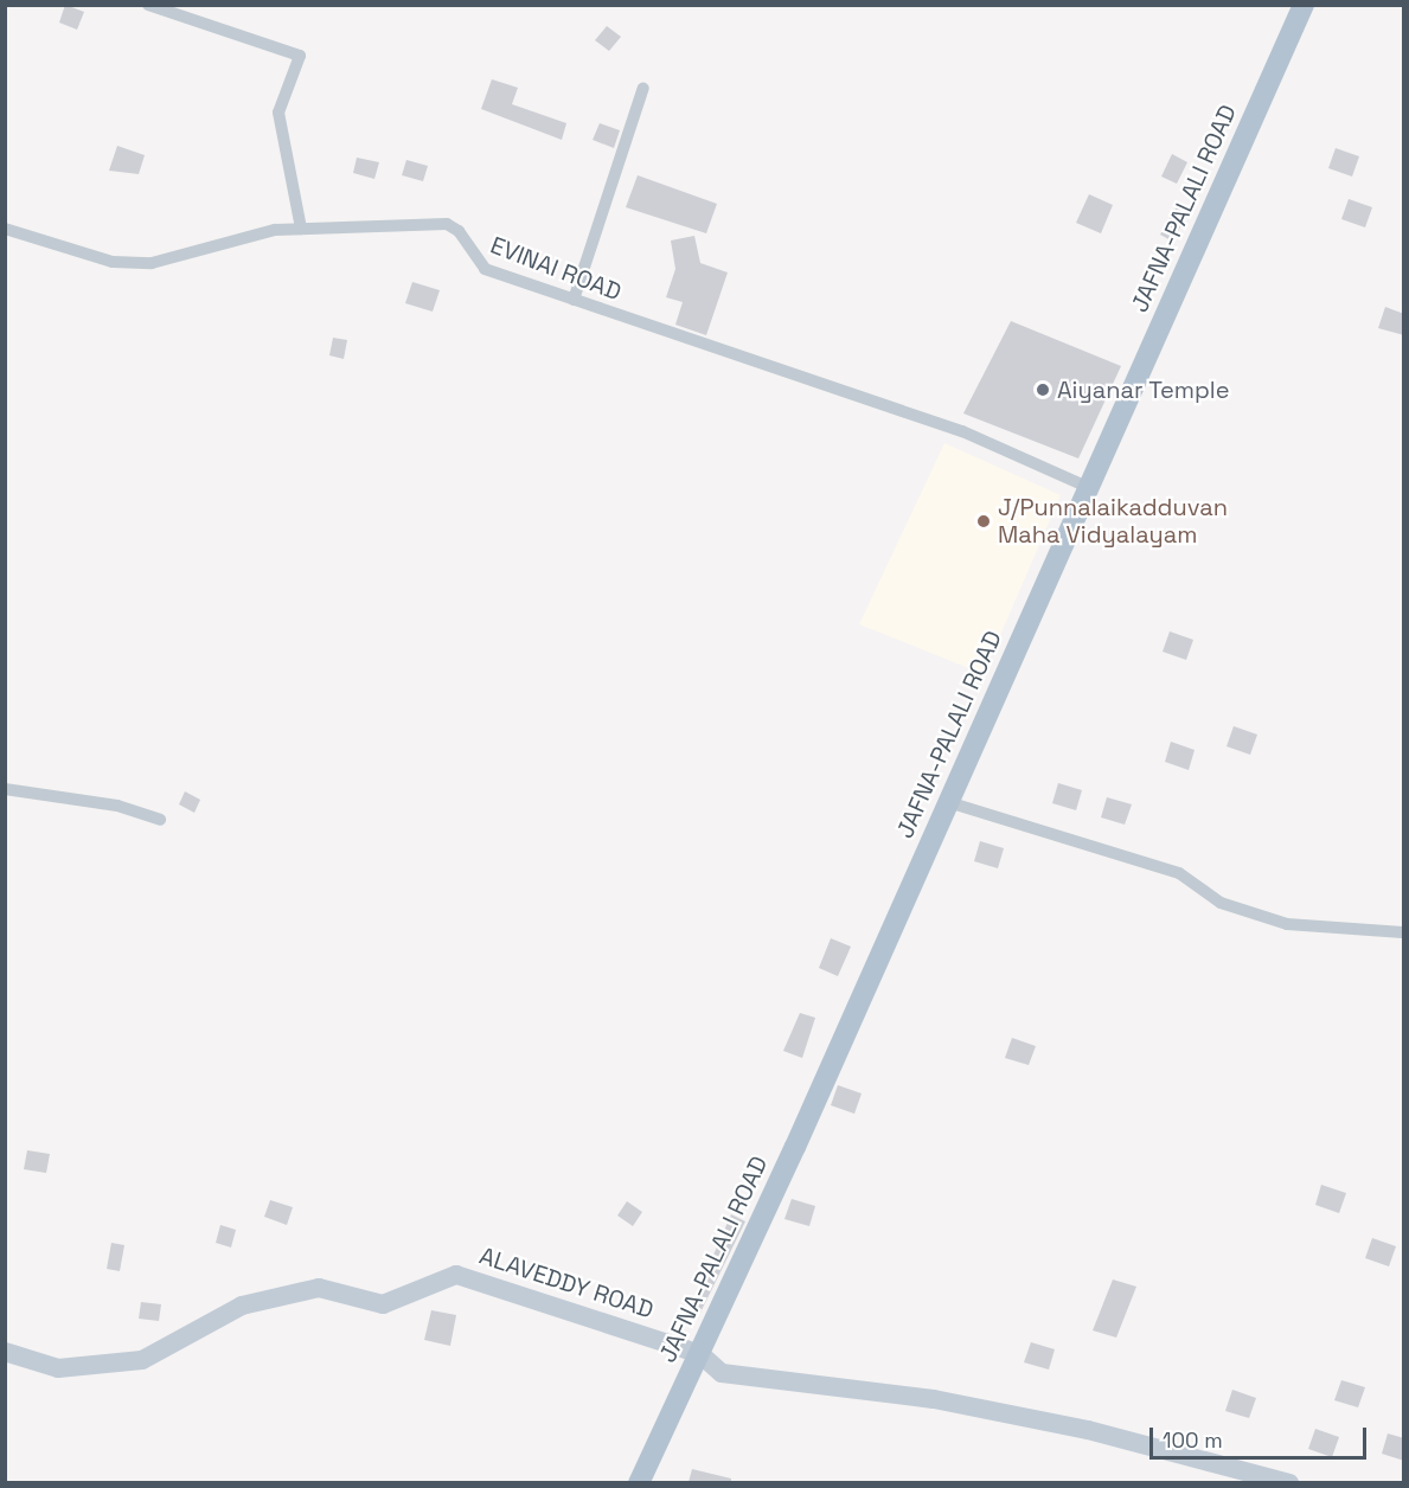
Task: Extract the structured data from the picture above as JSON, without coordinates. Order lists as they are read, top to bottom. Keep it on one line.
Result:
{"streets":{"main road":["JAFNA-PALALI ROAD"],"street":["EVINAI ROAD","ALAVEDDY ROAD"]},"crossings":[["JAFNA-PALALI ROAD","EVINAI ROAD"],["JAFNA-PALALI ROAD","ALAVEDDY ROAD"]],"places":["Aiyanar Temple","J/Punnalaikadduvan Maha Vidyalayam"],"scale_bar":"100 m"}
